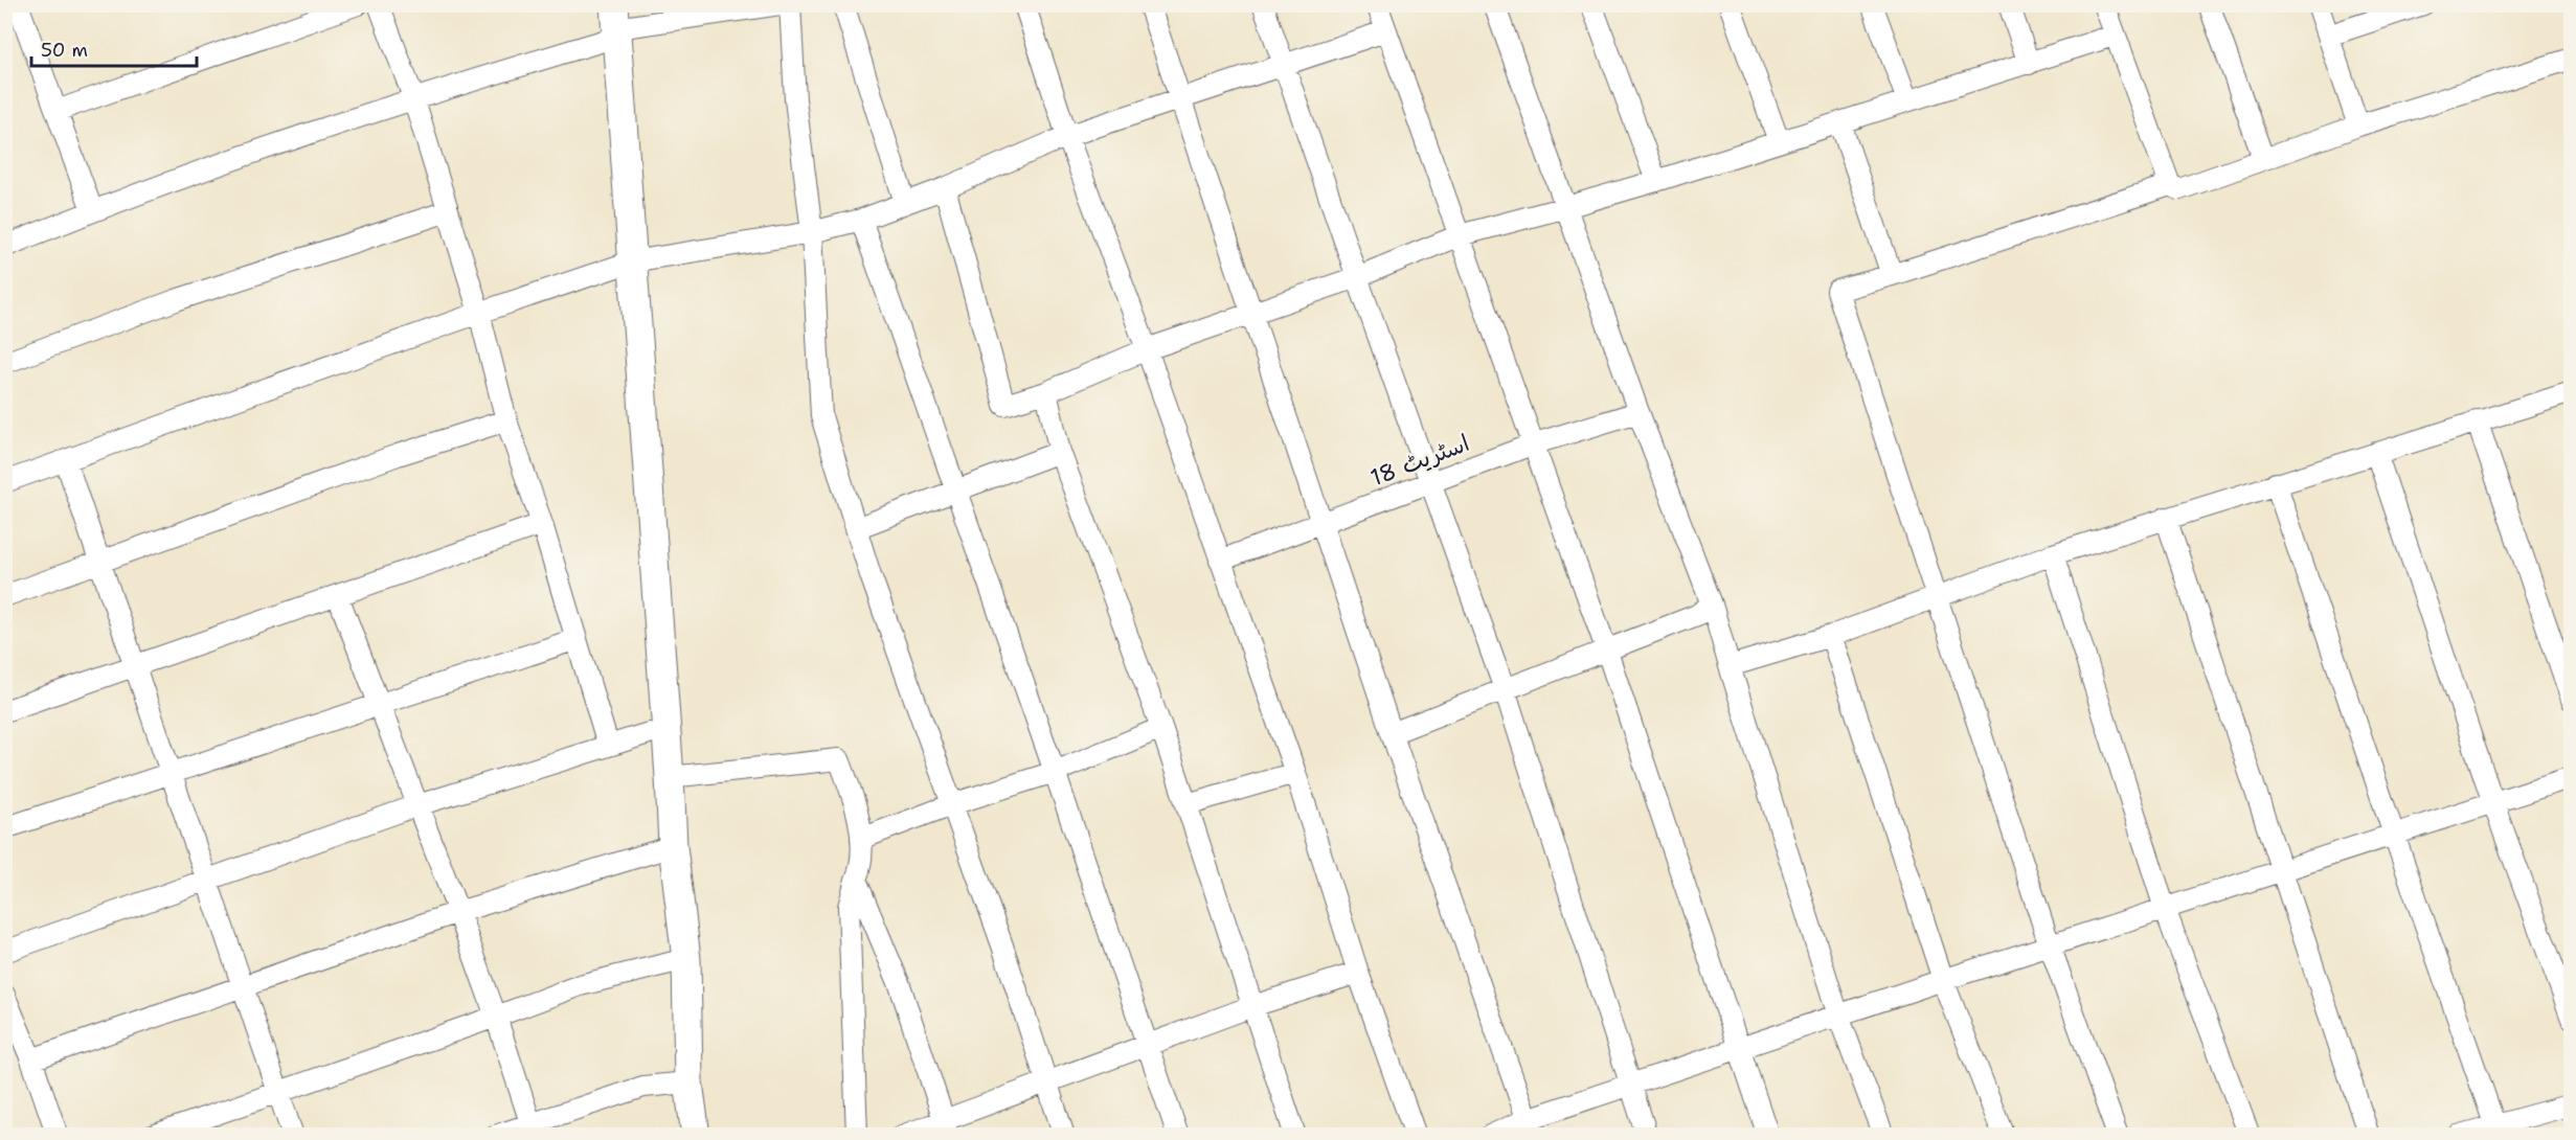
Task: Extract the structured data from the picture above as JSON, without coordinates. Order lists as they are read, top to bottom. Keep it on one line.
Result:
{"streets":{"street":["اسٹریٹ 18"]},"scale_bar":"50 m"}
